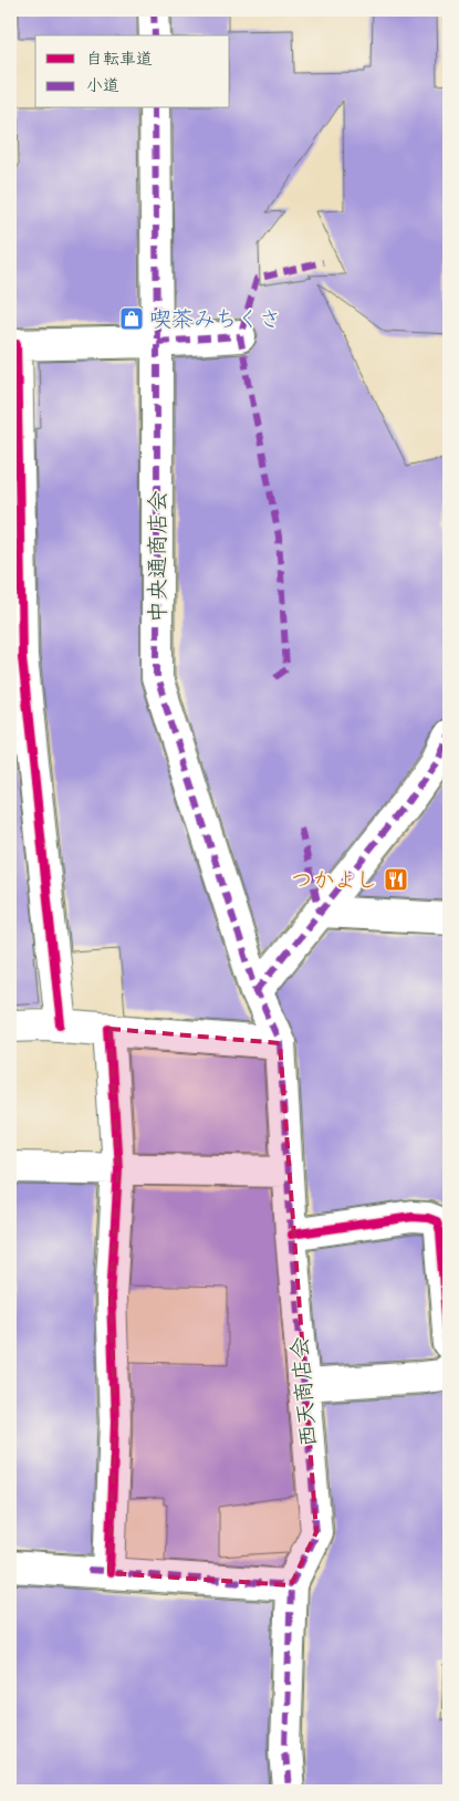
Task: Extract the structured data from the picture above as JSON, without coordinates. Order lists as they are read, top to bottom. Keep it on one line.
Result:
{"streets":{"street":["中央通商店会","西天商店会"]},"crossings":[["中央通商店会","西天商店会"]],"places":{"shop":["喫茶みちくさ"],"restaurant":["つかよし"]},"legend":["自転車道","小道"]}
